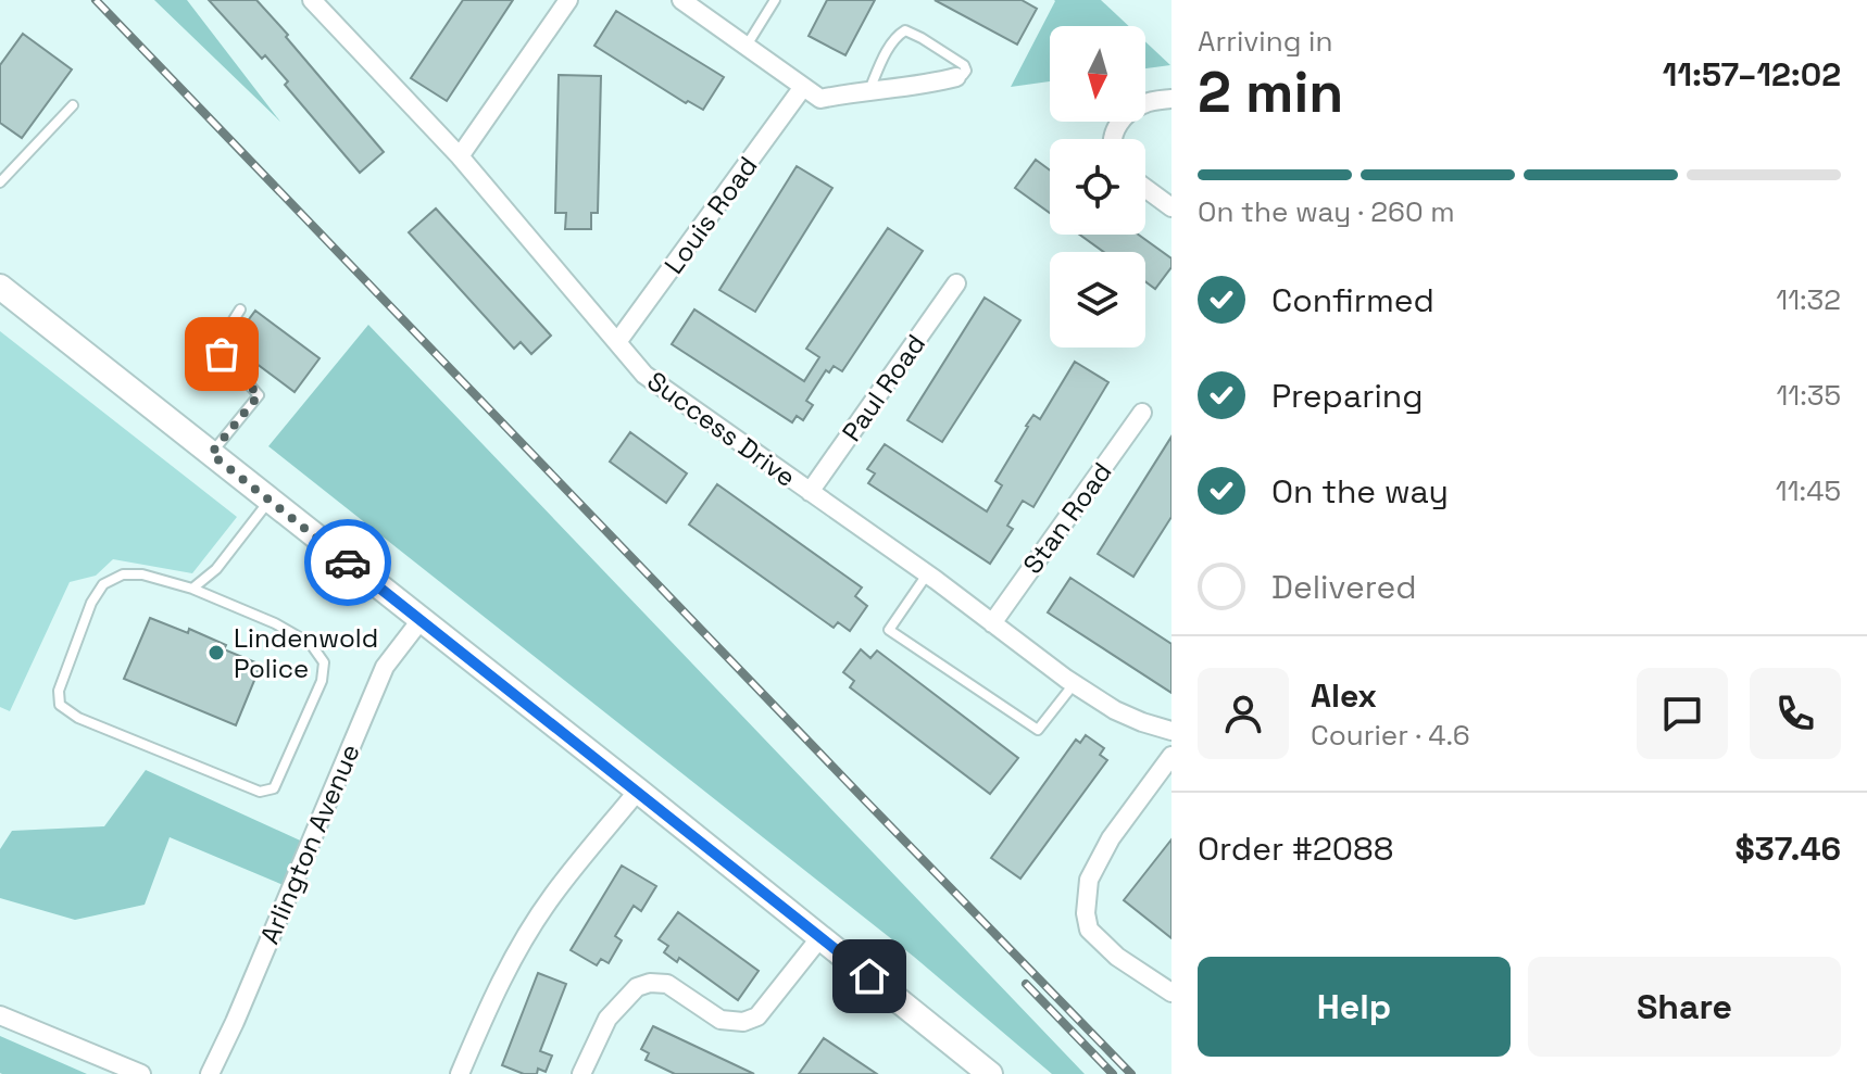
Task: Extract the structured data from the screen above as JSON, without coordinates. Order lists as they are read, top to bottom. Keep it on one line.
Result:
{"streets":{"street":["Louis Road","Paul Road","Success Drive","Stan Road","Arlington Avenue"]},"crossings":[["Louis Road","Success Drive"],["Paul Road","Success Drive"],["Success Drive","Stan Road"]],"places":["Lindenwold Police"],"north":"bottom","page":{"heading":["2 min","Arriving in","11:57–12:02"],"panel":["Alex","Courier · 4.6","Order #2088","$37.46"],"bar":"On the way · 260 m","list":[["Confirmed","11:32"],["Preparing","11:35"],["On the way","11:45"],"Delivered"],"buttons":["Help","Share"]}}
